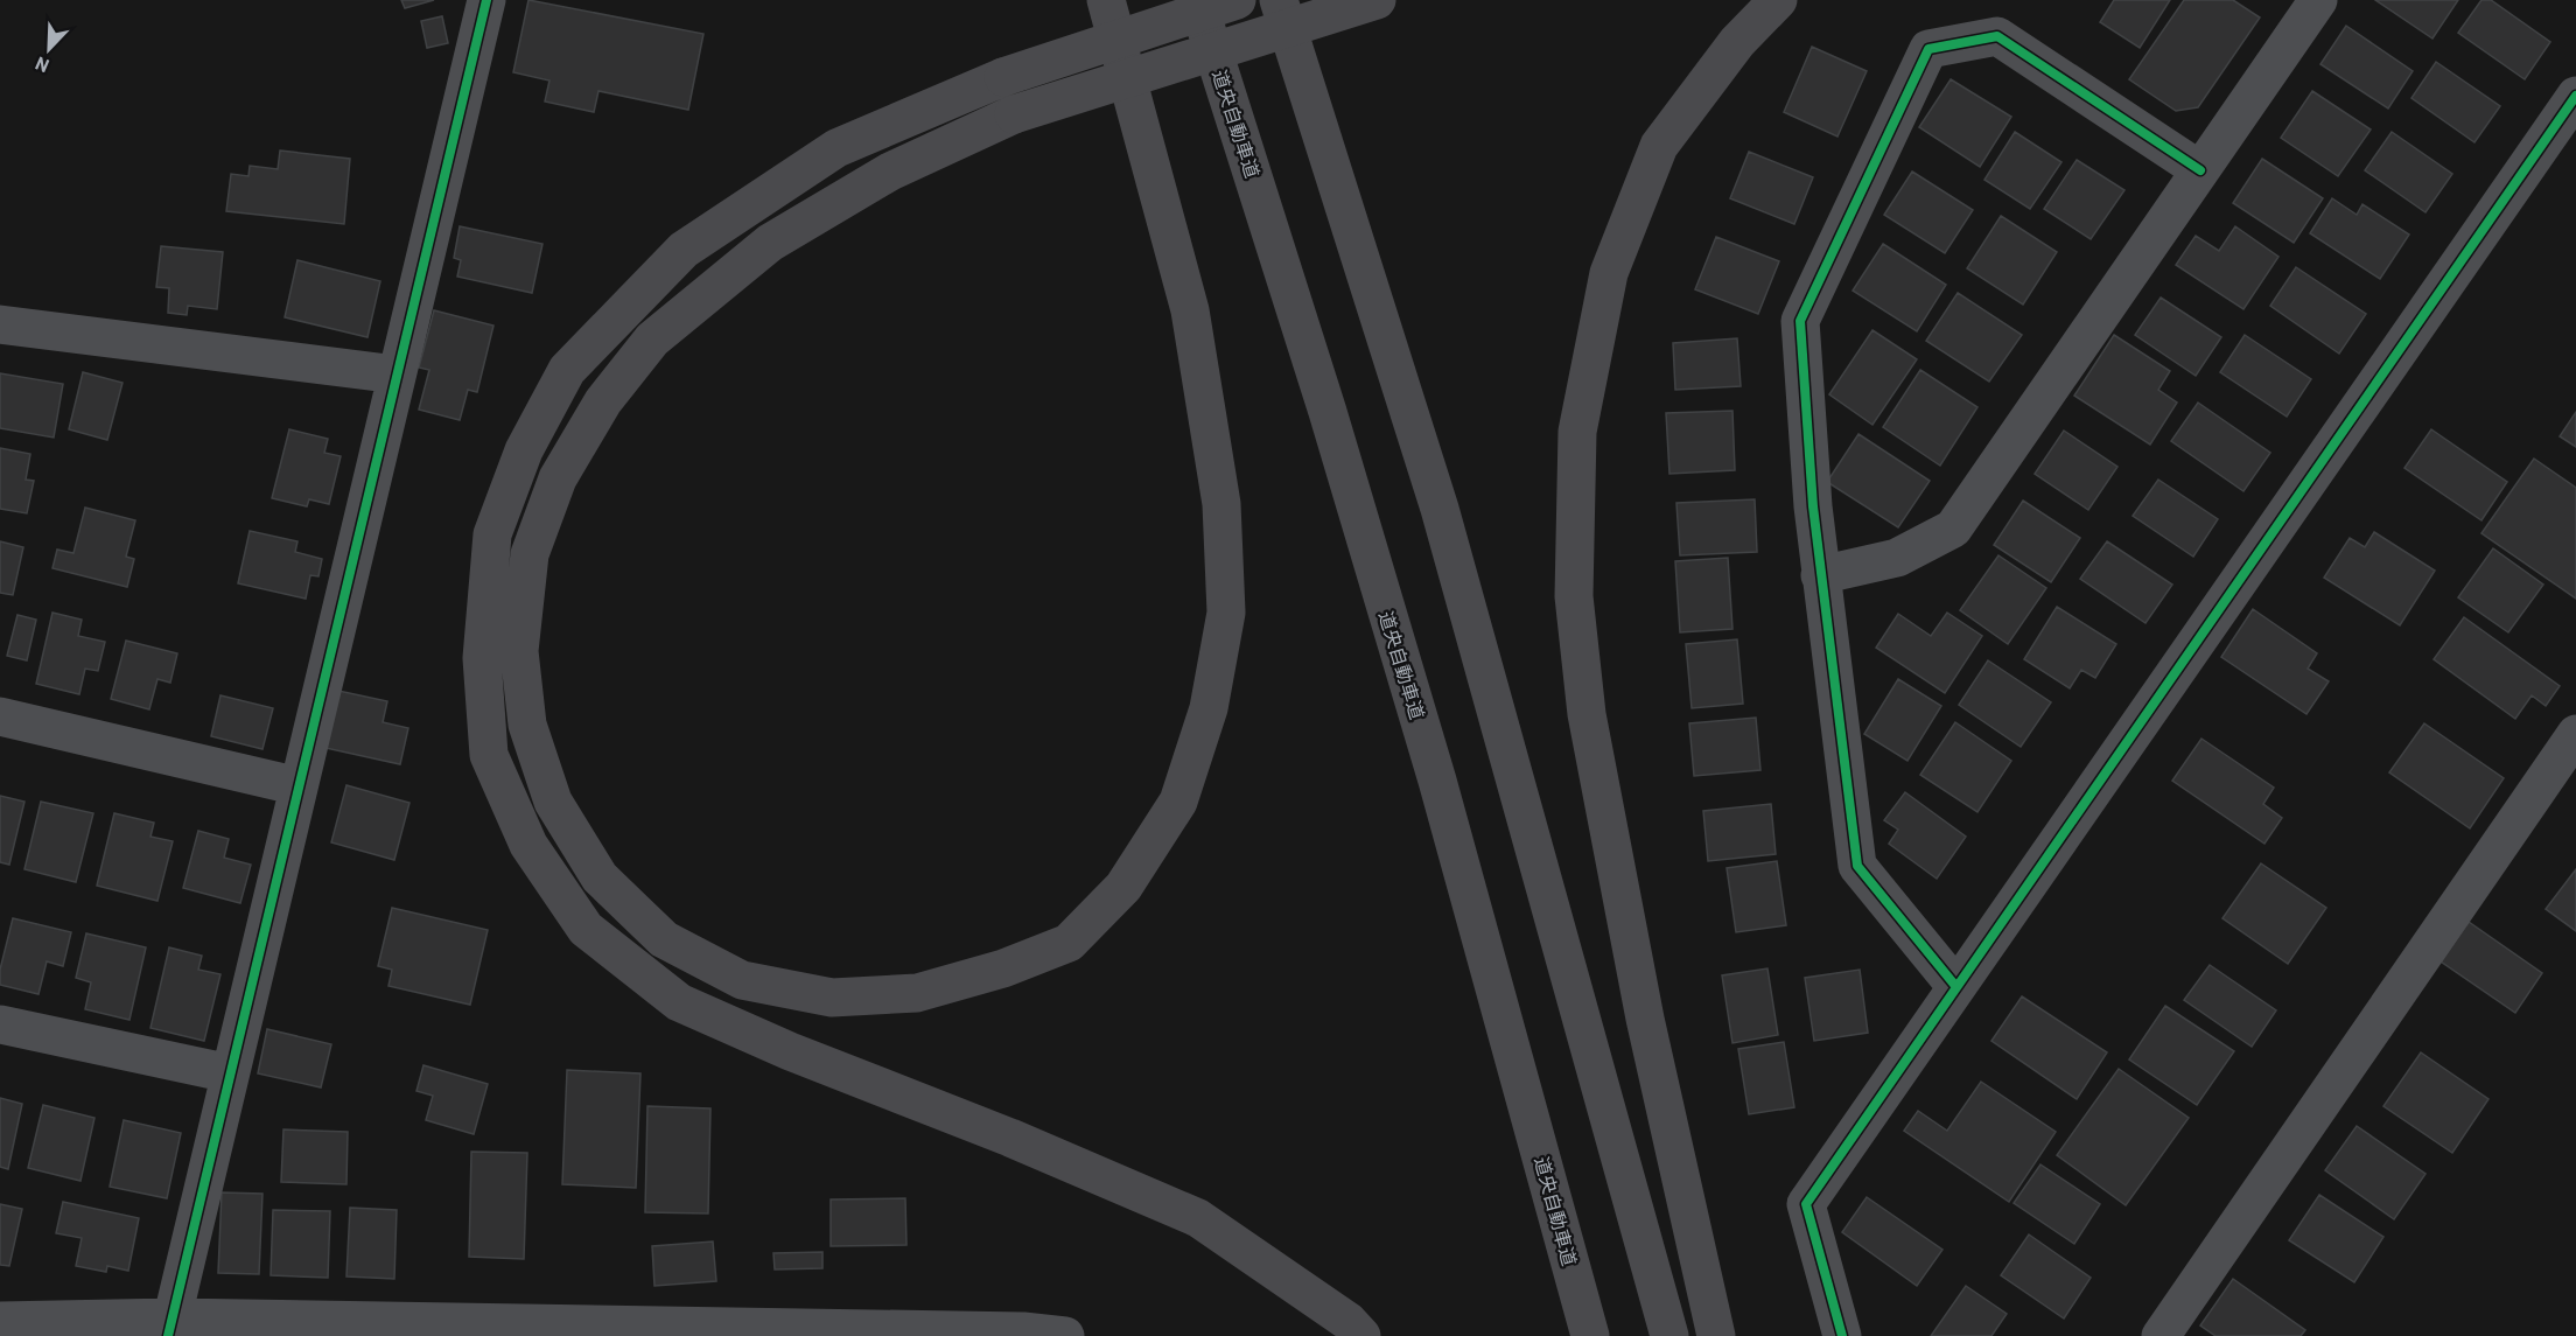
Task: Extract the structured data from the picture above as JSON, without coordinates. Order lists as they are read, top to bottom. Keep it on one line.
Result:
{"streets":{"highway":["道央自動車道"]},"north":"bottom left"}
